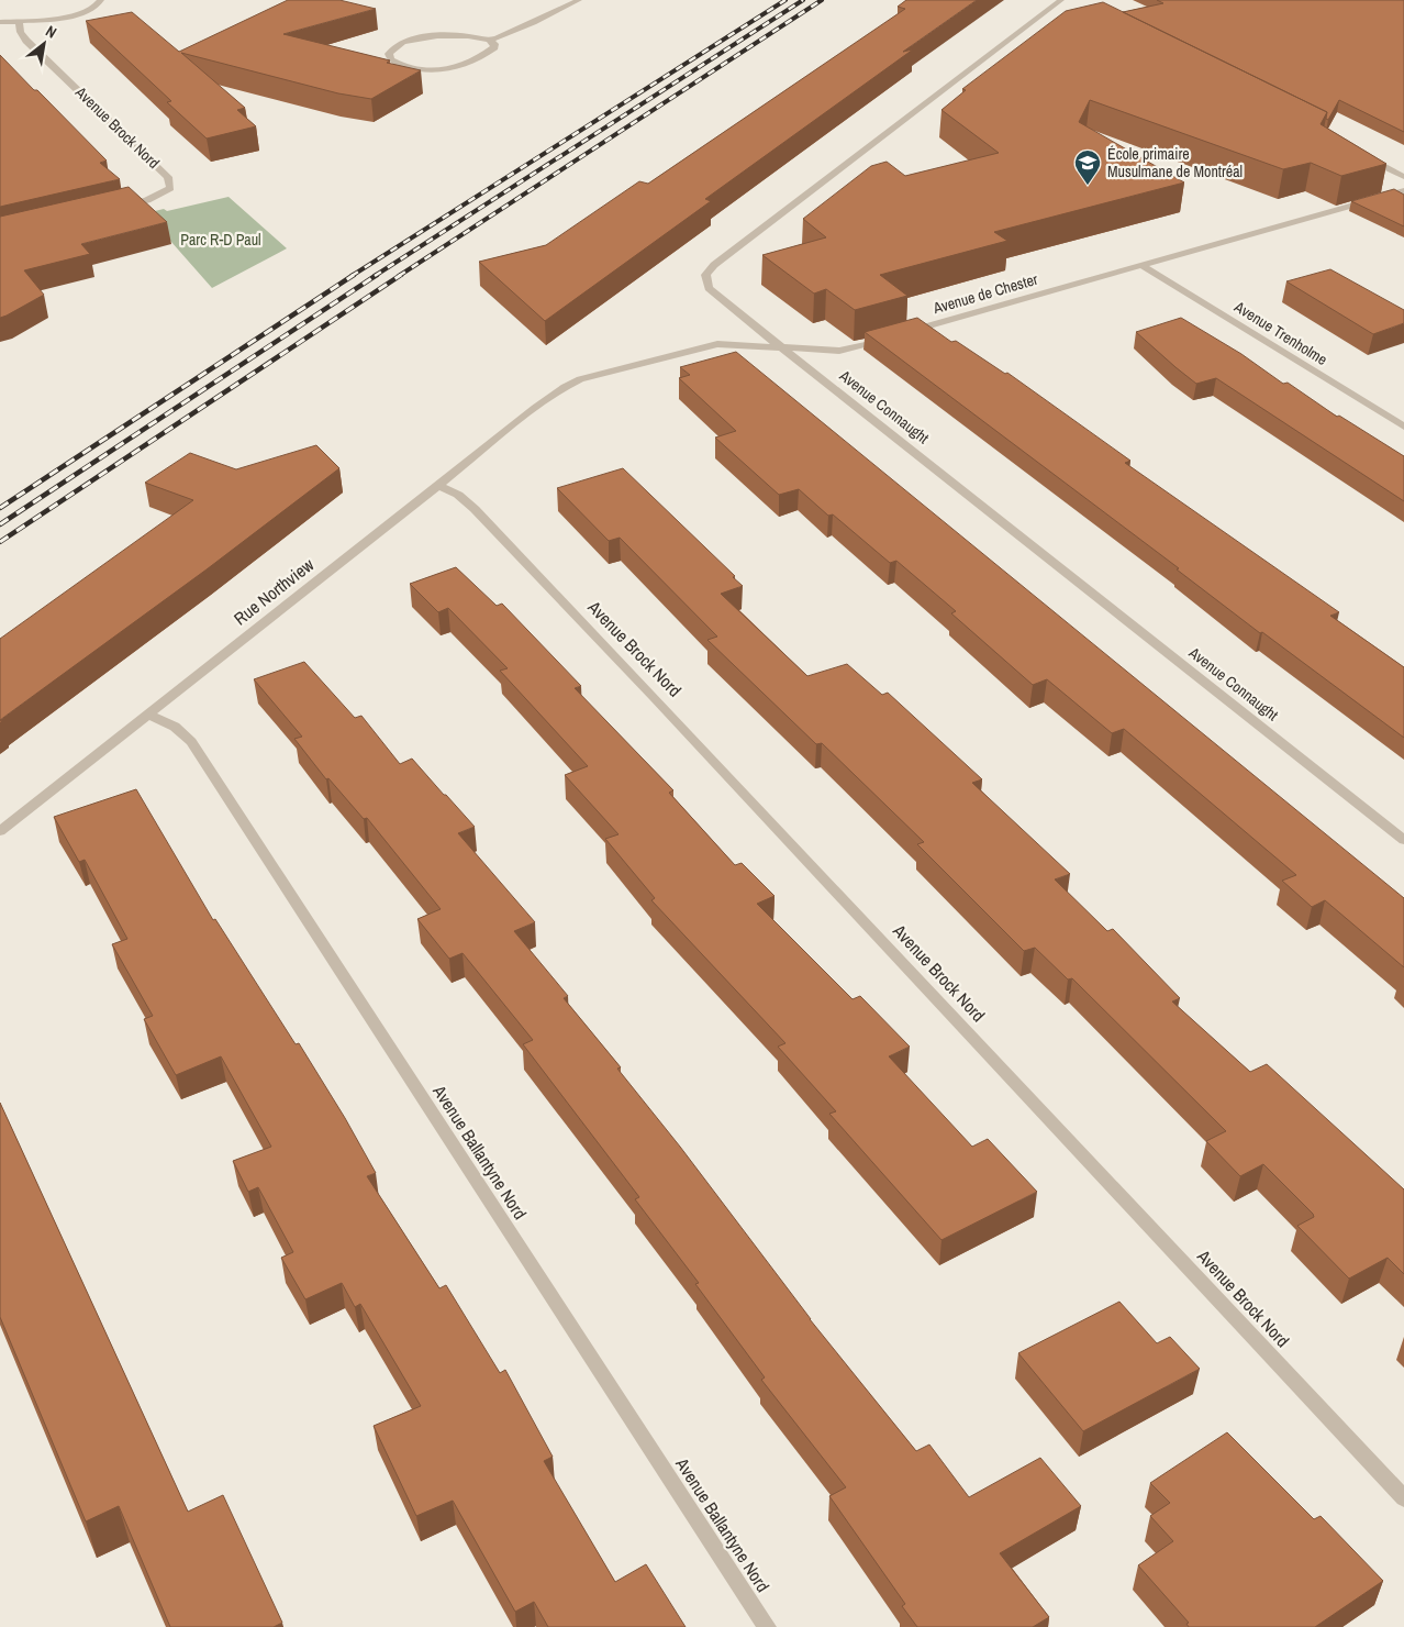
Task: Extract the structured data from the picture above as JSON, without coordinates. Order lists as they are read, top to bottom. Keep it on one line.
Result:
{"streets":{"street":["Avenue Brock Nord","Avenue de Chester","Avenue Trenholme","Avenue Connaught","Rue Northview","Avenue Ballantyne Nord"]},"crossings":[["Avenue Brock Nord","Rue Northview"],["Avenue de Chester","Avenue Trenholme"],["Avenue de Chester","Avenue Connaught"],["Avenue de Chester","Rue Northview"],["Rue Northview","Avenue Ballantyne Nord"]],"parks":["Parc R-D Paul"],"places":{"school or university":["École primaire Musulmane de Montréal"]},"north":"top right"}
